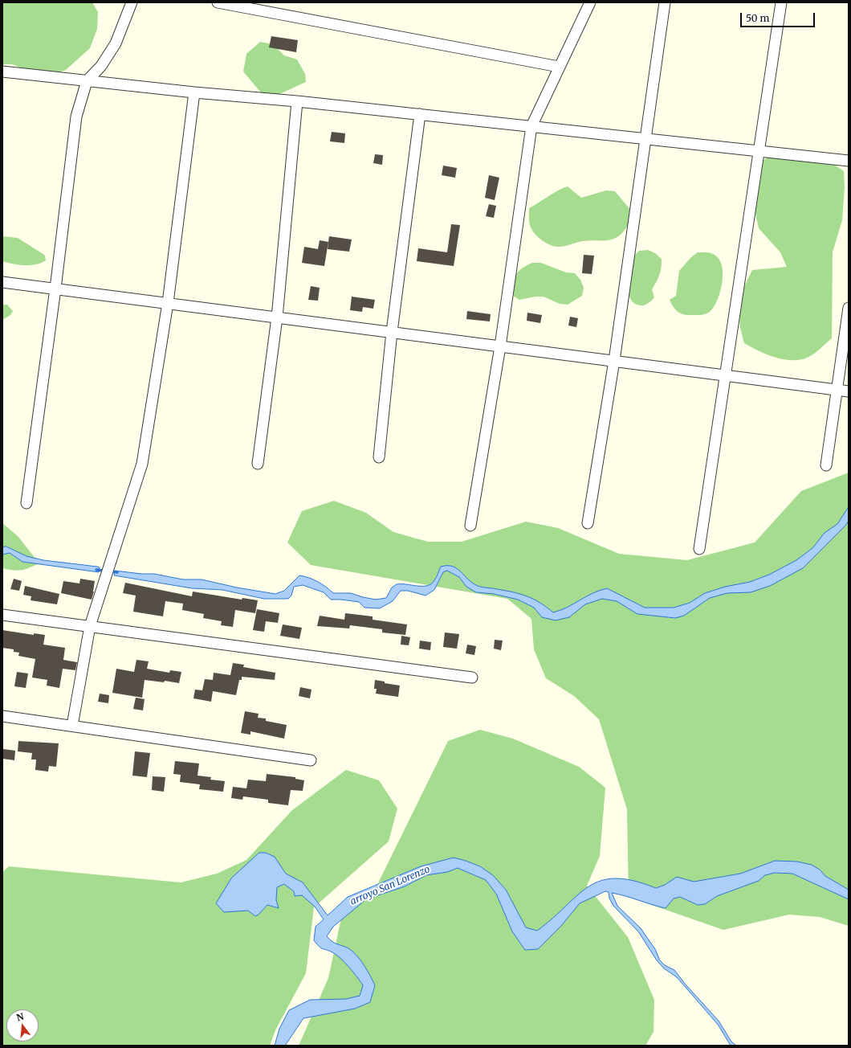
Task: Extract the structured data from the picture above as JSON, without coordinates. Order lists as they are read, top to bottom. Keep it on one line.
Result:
{"water":["arroyo San Lorenzo"],"scale_bar":"50 m","north":"top"}
